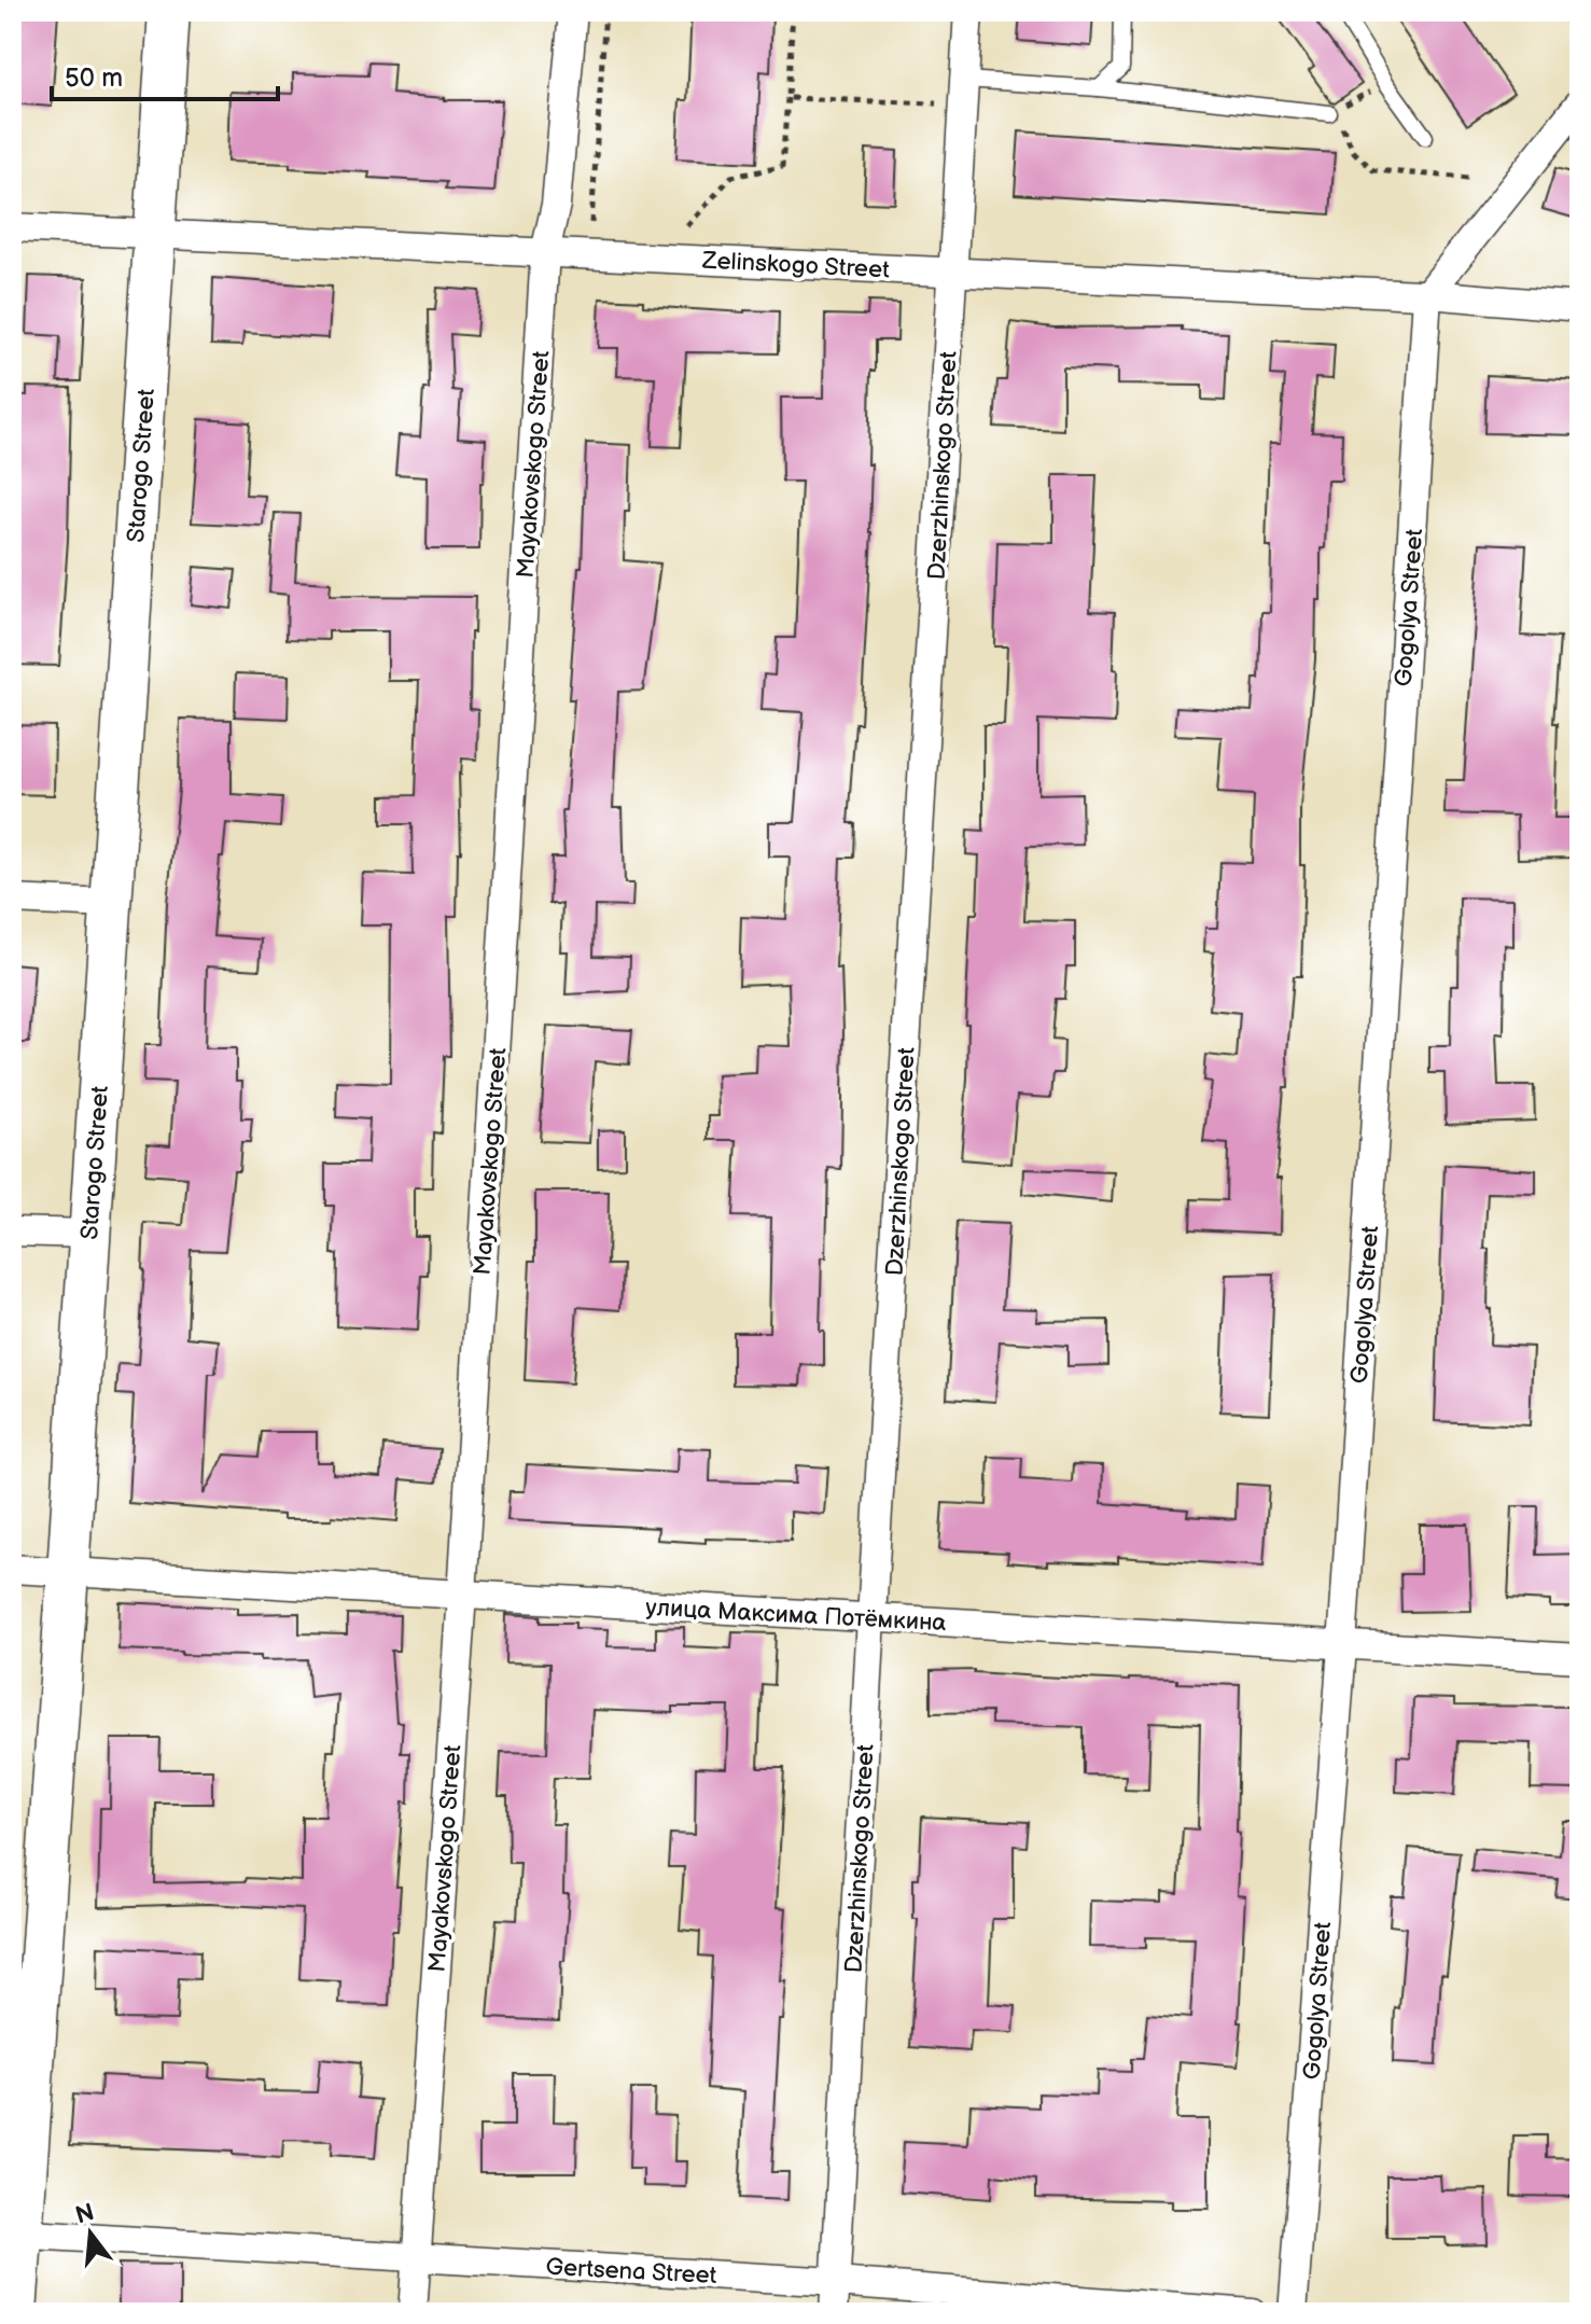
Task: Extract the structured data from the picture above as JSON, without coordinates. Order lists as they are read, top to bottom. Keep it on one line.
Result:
{"streets":{"street":["Zelinskogo Street","Mayakovskogo Street","Starogo Street","Dzerzhinskogo Street","Gogolya Street","улица Максима Потёмкина","Gertsena Street"]},"crossings":[["Zelinskogo Street","Mayakovskogo Street"],["Zelinskogo Street","Starogo Street"],["Zelinskogo Street","Dzerzhinskogo Street"],["Zelinskogo Street","Gogolya Street"],["Mayakovskogo Street","улица Максима Потёмкина"],["Mayakovskogo Street","Gertsena Street"],["Starogo Street","улица Максима Потёмкина"],["Starogo Street","Gertsena Street"],["Dzerzhinskogo Street","улица Максима Потёмкина"],["Dzerzhinskogo Street","Gertsena Street"],["Gogolya Street","улица Максима Потёмкина"]],"scale_bar":"50 m","north":"top"}
